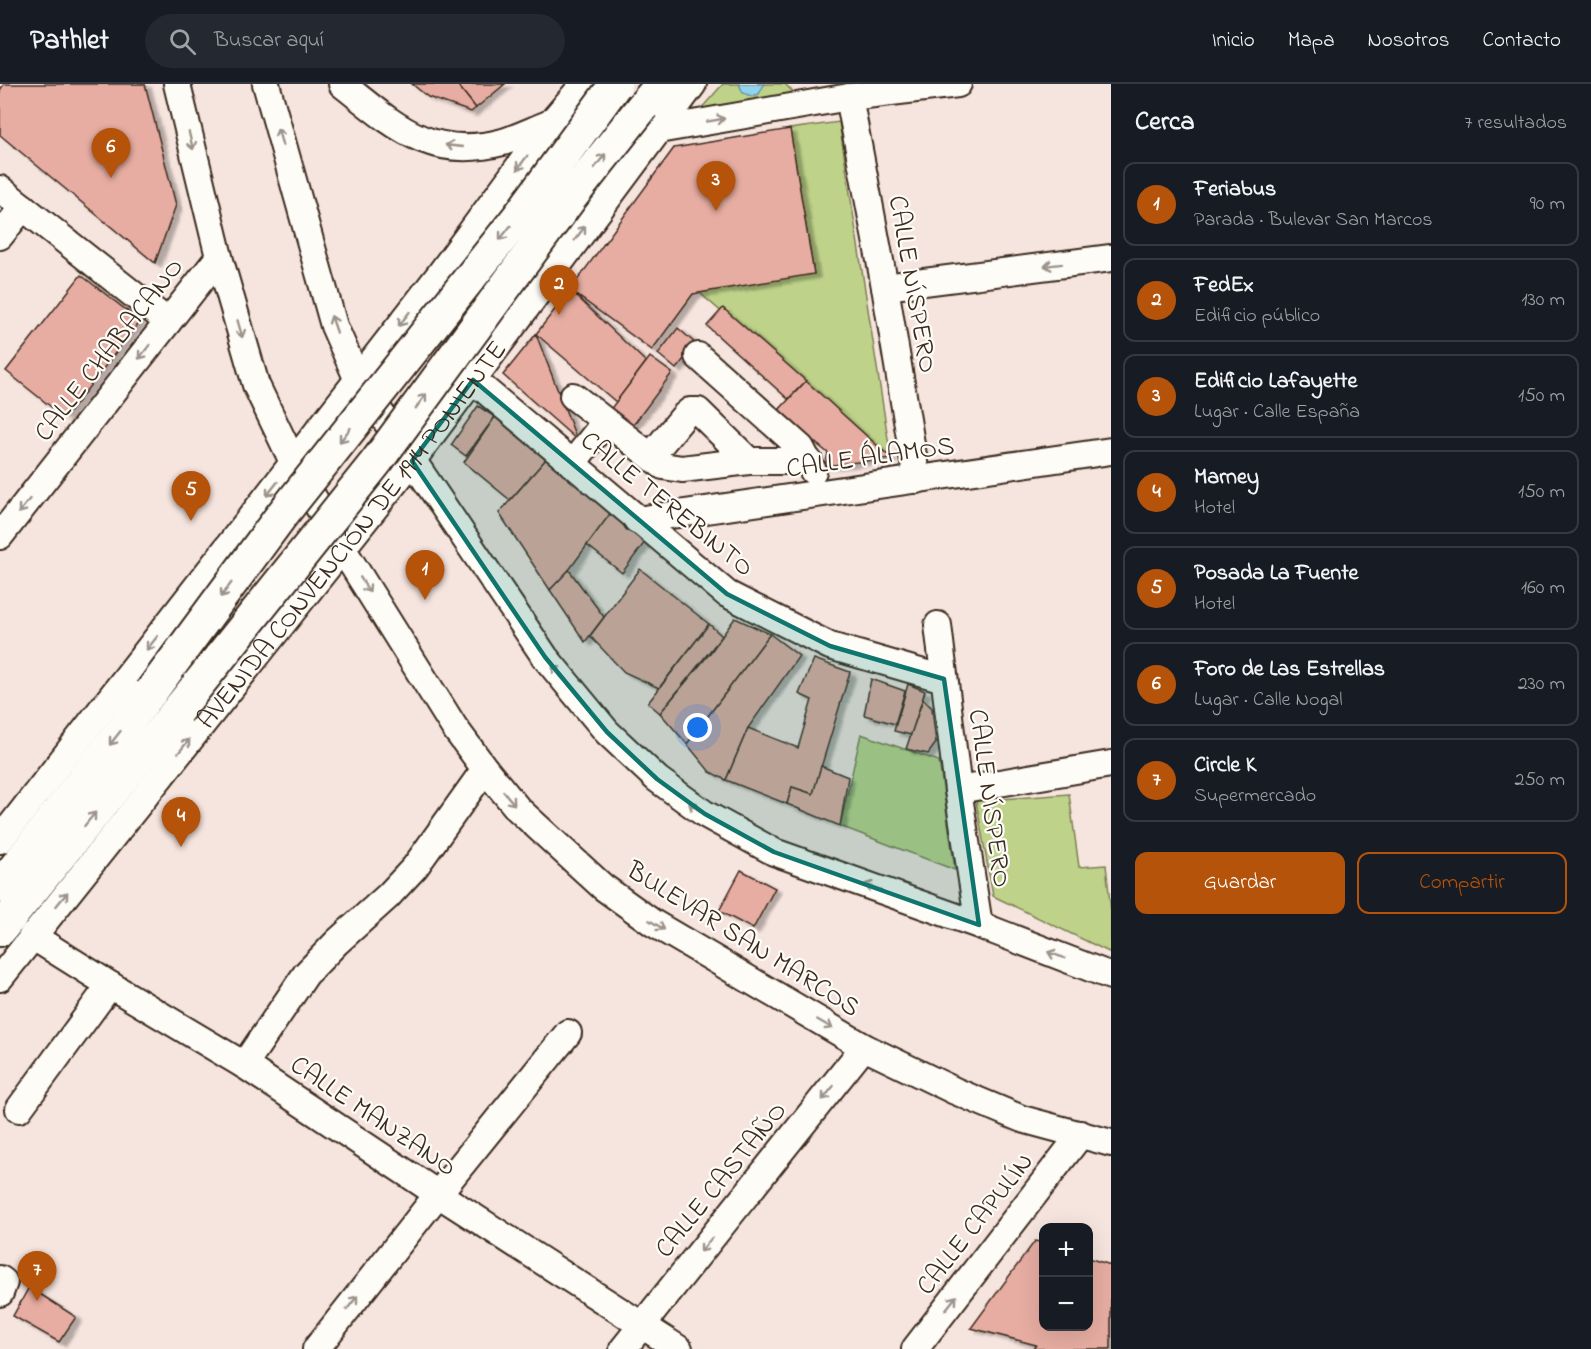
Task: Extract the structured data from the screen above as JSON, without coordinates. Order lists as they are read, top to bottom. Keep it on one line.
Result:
{"streets":{"main road":["AVENIDA CONVENCIÓN DE 1914 PONIENTE"],"street":["CALLE NÍSPERO","CALLE CHABACANO","CALLE ÁLAMOS","CALLE TEREBINTO","BULEVAR SAN MARCOS","CALLE MANZANO","CALLE CASTAÑO","CALLE CAPULÍN"]},"crossings":[["CALLE NÍSPERO","CALLE ÁLAMOS"],["CALLE NÍSPERO","CALLE TEREBINTO"],["CALLE CHABACANO","BULEVAR SAN MARCOS"],["CALLE ÁLAMOS","CALLE TEREBINTO"],["CALLE TEREBINTO","AVENIDA CONVENCIÓN DE 1914 PONIENTE"],["AVENIDA CONVENCIÓN DE 1914 PONIENTE","BULEVAR SAN MARCOS"],["AVENIDA CONVENCIÓN DE 1914 PONIENTE","CALLE MANZANO"],["BULEVAR SAN MARCOS","CALLE CASTAÑO"],["BULEVAR SAN MARCOS","CALLE CAPULÍN"],["CALLE MANZANO","CALLE CASTAÑO"]],"one_way":["CALLE CASTAÑO","CALLE CAPULÍN"],"page":{"header":"Pathlet","search":"Buscar aquí","nav":["Inicio","Mapa","Nosotros","Contacto"],"heading":["Cerca","7 resultados"],"pins":["6","3","2","5","1","4","7"],"list":[{"mark":"1","name":"Feriabus","note":"Parada · Bulevar San Marcos","value":"90 m"},{"mark":"2","name":"FedEx","note":"Edificio público","value":"130 m"},{"mark":"3","name":"Edificio Lafayette","note":"Lugar · Calle España","value":"150 m"},{"mark":"4","name":"Marney","note":"Hotel","value":"150 m"},{"mark":"5","name":"Posada La Fuente","note":"Hotel","value":"160 m"},{"mark":"6","name":"Foro de Las Estrellas","note":"Lugar · Calle Nogal","value":"230 m"},{"mark":"7","name":"Circle K","note":"Supermercado","value":"250 m"}],"buttons":["Guardar","Compartir"],"map_buttons":["+","−"]}}
